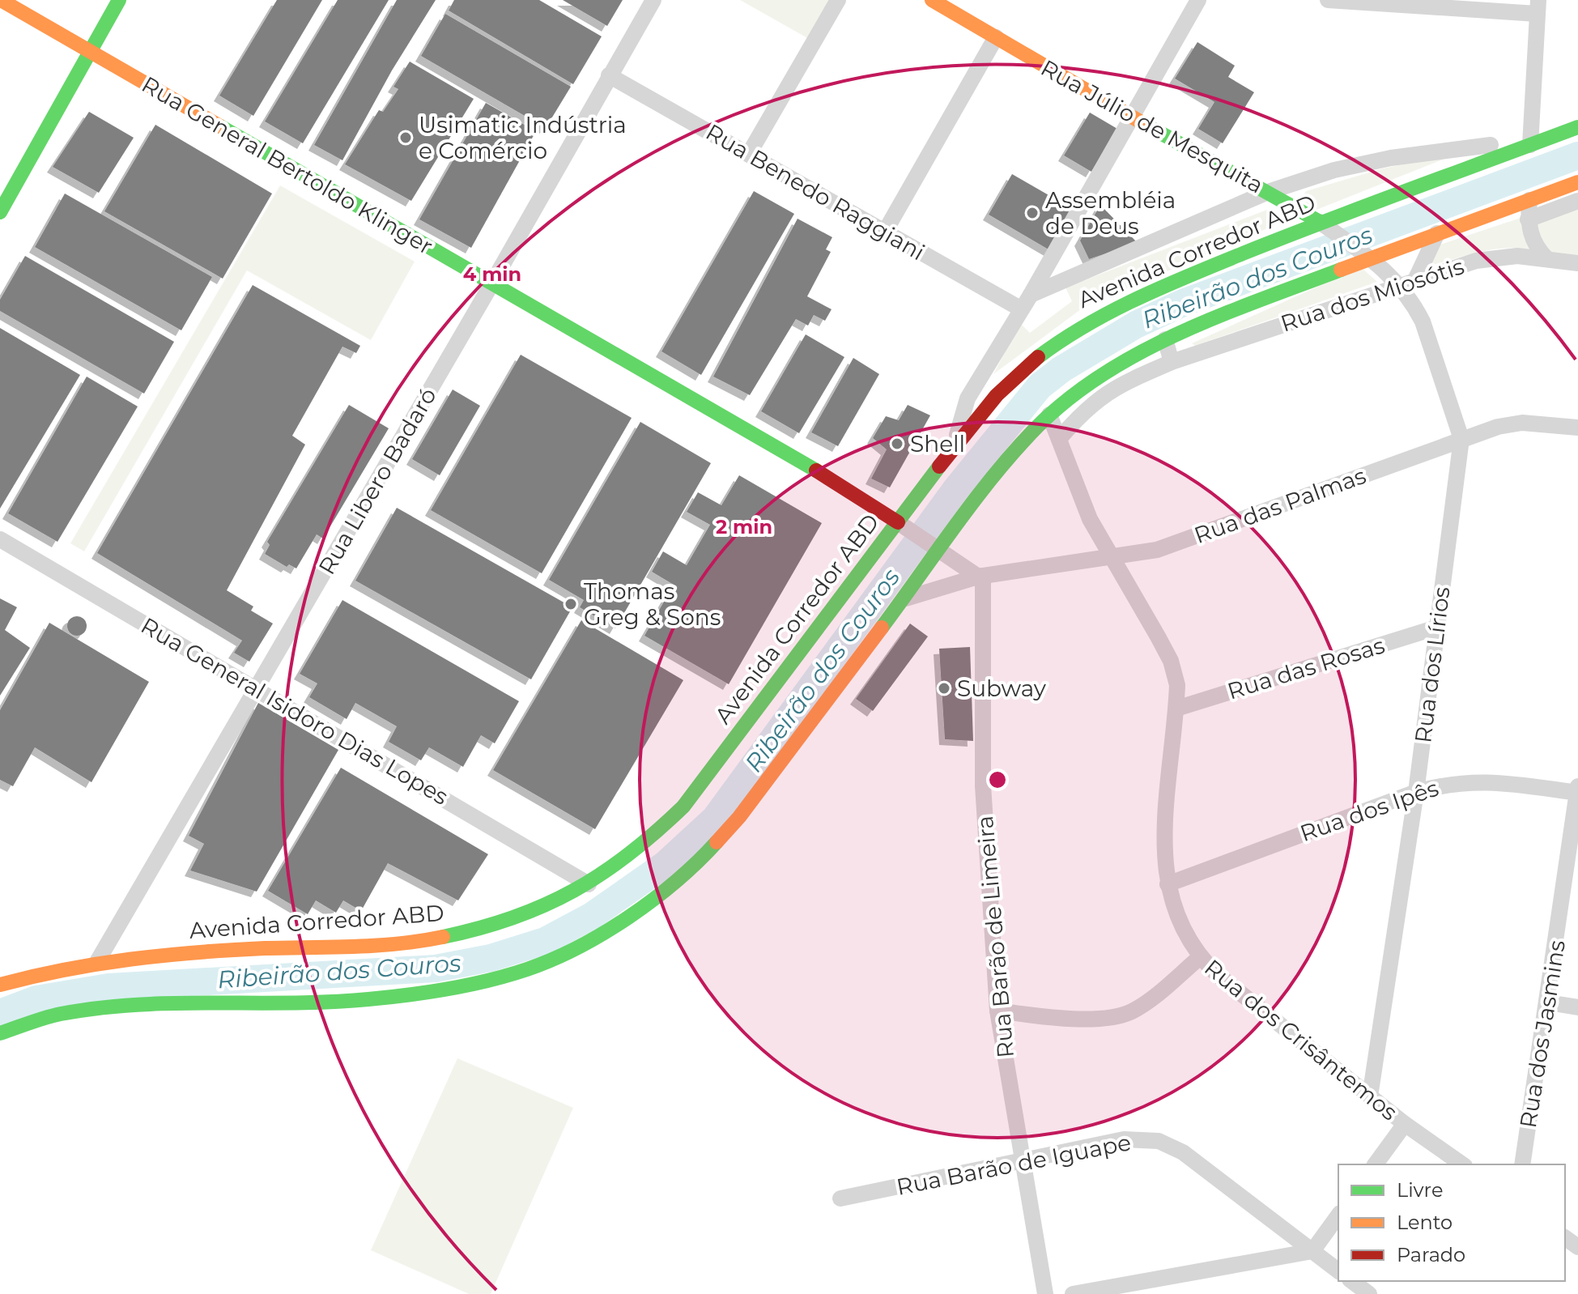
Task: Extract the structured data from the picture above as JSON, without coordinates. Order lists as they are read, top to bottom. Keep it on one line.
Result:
{"streets":{"main road":["Rua Júlio de Mesquita","Rua General Bertoldo Klinger","Avenida Corredor ABD"],"street":["Rua Benedo Raggiani","Rua dos Miosótis","Rua Libero Badaró","Rua das Palmas","Rua dos Lírios","Rua das Rosas","Rua General Isidoro Dias Lopes","Rua dos Ipês","Rua Barão de Limeira","Rua dos Jasmins","Rua dos Crisântemos","Rua Barão de Iguape"]},"crossings":[["Rua Júlio de Mesquita","Avenida Corredor ABD"],["Rua Júlio de Mesquita","Rua dos Lírios"],["Rua General Bertoldo Klinger","Avenida Corredor ABD"],["Rua General Bertoldo Klinger","Rua Libero Badaró"],["Rua Benedo Raggiani","Rua Libero Badaró"],["Avenida Corredor ABD","Rua Libero Badaró"],["Avenida Corredor ABD","Rua General Isidoro Dias Lopes"],["Rua dos Miosótis","Rua dos Lírios"],["Rua dos Miosótis","Rua dos Crisântemos"],["Rua Libero Badaró","Rua General Isidoro Dias Lopes"],["Rua das Palmas","Rua dos Lírios"],["Rua das Palmas","Rua Barão de Limeira"],["Rua das Palmas","Rua dos Crisântemos"],["Rua dos Lírios","Rua das Rosas"],["Rua dos Lírios","Rua dos Ipês"],["Rua dos Lírios","Rua dos Crisântemos"],["Rua das Rosas","Rua dos Crisântemos"],["Rua dos Ipês","Rua dos Jasmins"],["Rua dos Ipês","Rua dos Crisântemos"],["Rua Barão de Limeira","Rua Barão de Iguape"]],"water":["Ribeirão dos Couros"],"places":["Usimatic Indústria e Comércio","Assembléia de Deus","Shell","Thomas Greg & Sons","Subway"],"legend":["Livre","Lento","Parado"],"rings":["4 min","2 min"]}
